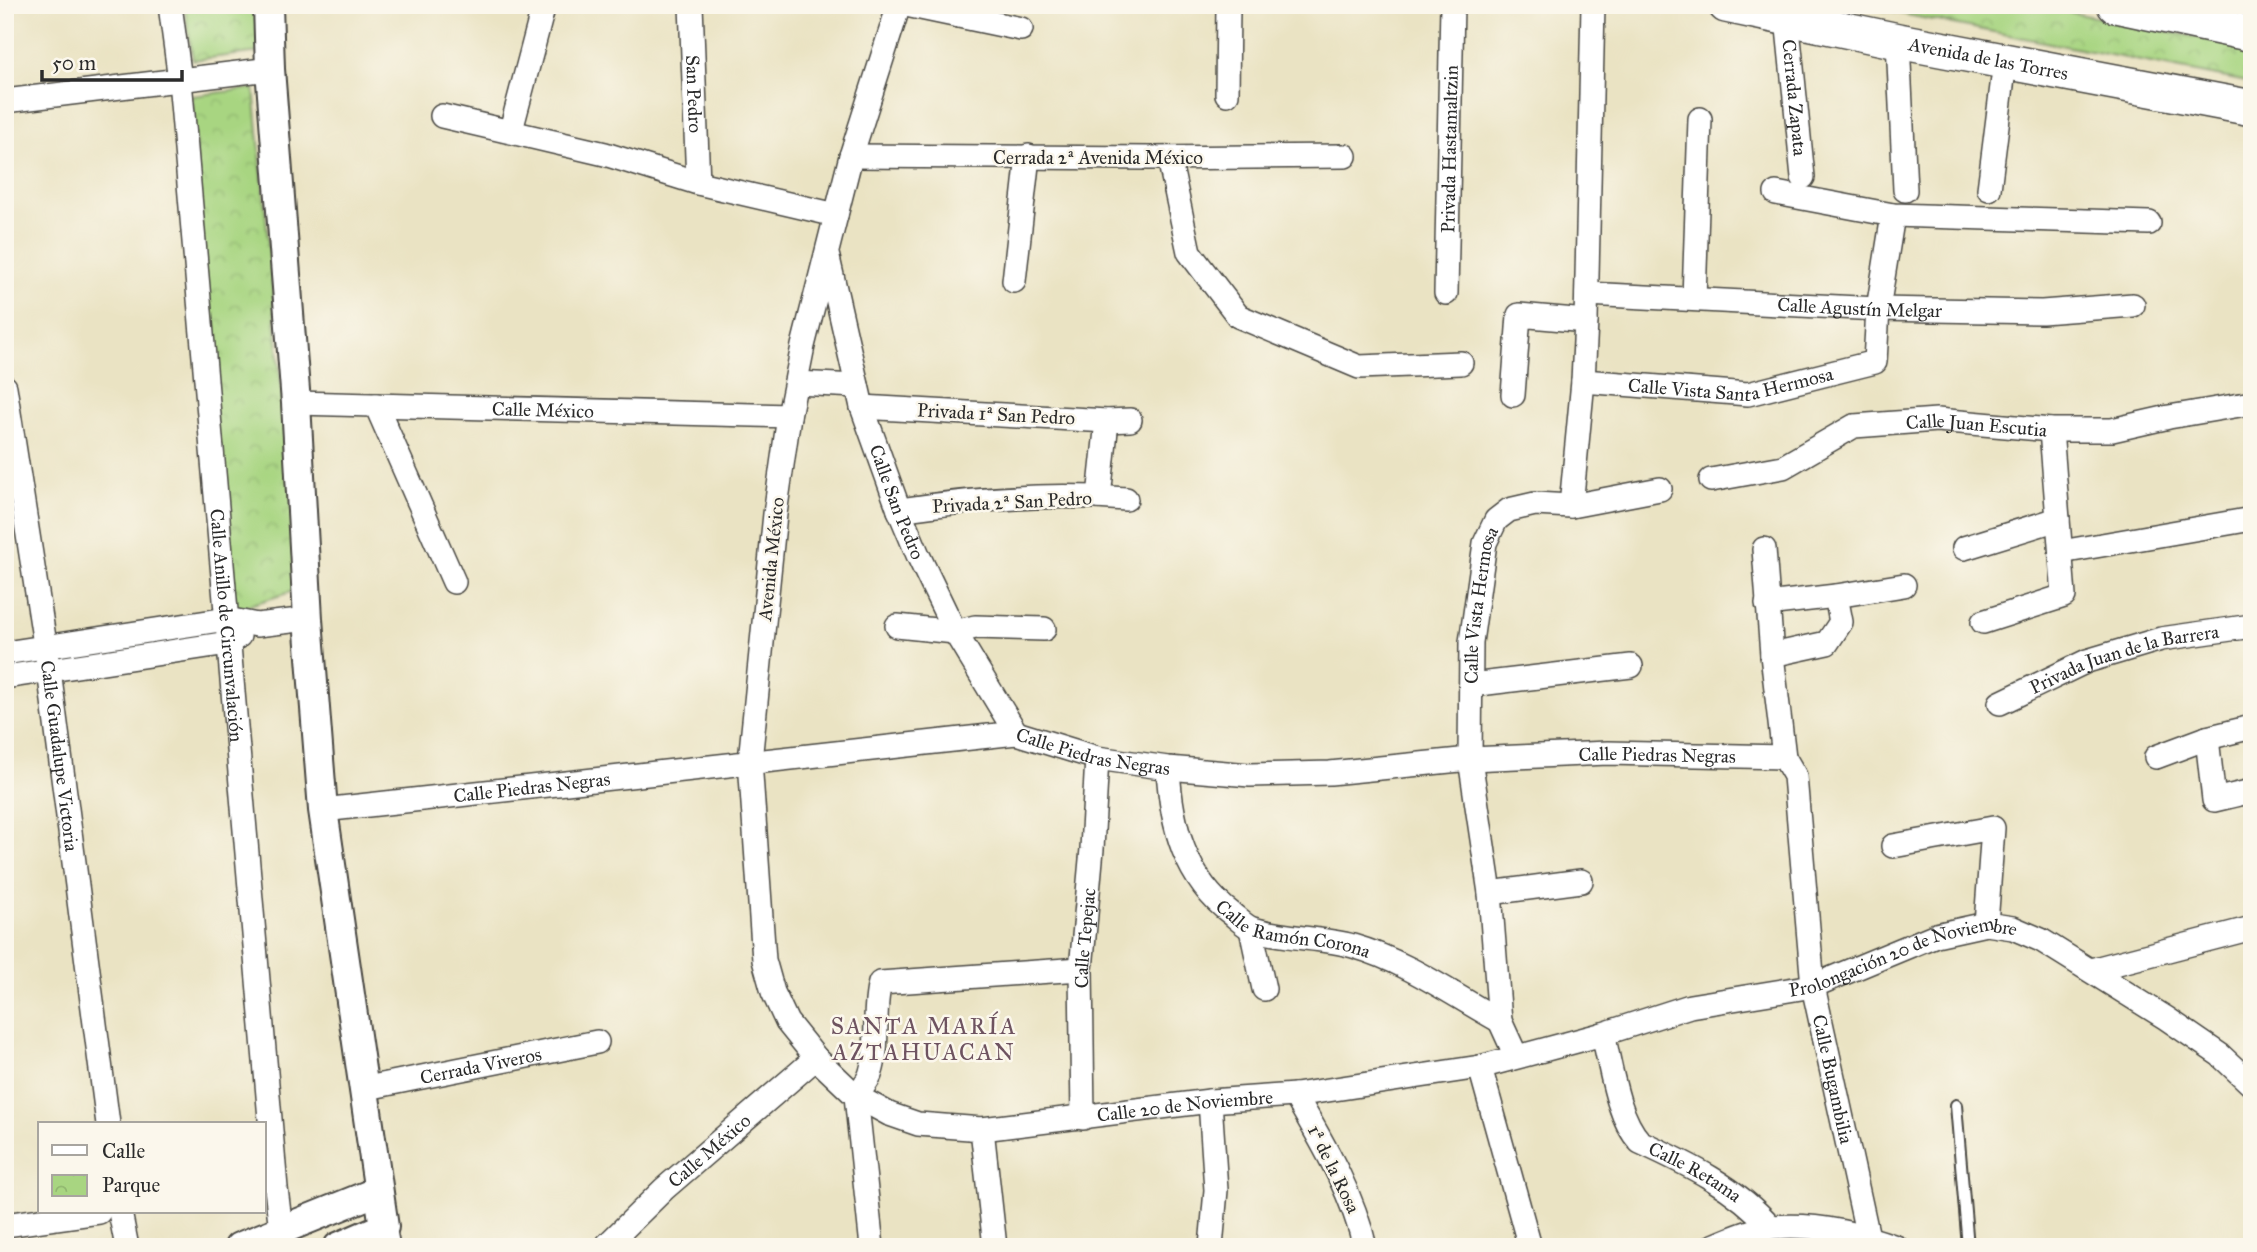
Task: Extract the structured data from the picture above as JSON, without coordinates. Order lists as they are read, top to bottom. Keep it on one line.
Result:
{"streets":{"main road":["Avenida de las Torres"],"street":["San Pedro","Cerrada Zapata","Privada Hastamaltzin","Cerrada 2ª Avenida México","Calle Agustín Melgar","Calle Vista Santa Hermosa","Calle México","Privada 1ª San Pedro","Calle Juan Escutia","Calle San Pedro","Privada 2ª San Pedro","Avenida México","Calle Vista Hermosa","Calle Anillo de Circunvalación","Privada Juan de la Barrera","Calle Piedras Negras","Calle Guadalupe Victoria","Calle Ramón Corona","Calle Tepejac","Prolongación 20 de Noviembre","Cerrada Viveros","Calle Bugambilia","Calle 20 de Noviembre","1ª de la Rosa","Calle Retama"]},"crossings":[["Avenida de las Torres","Cerrada Zapata"],["Cerrada 2ª Avenida México","Avenida México"],["Calle Agustín Melgar","Calle Vista Santa Hermosa"],["Calle México","Avenida México"],["Privada 1ª San Pedro","Calle San Pedro"],["Privada 1ª San Pedro","Privada 2ª San Pedro"],["Privada 1ª San Pedro","Avenida México"],["Calle San Pedro","Privada 2ª San Pedro"],["Calle San Pedro","Avenida México"],["Calle San Pedro","Calle Piedras Negras"],["Avenida México","Calle Piedras Negras"],["Avenida México","Calle 20 de Noviembre"],["Calle Vista Hermosa","Calle Piedras Negras"],["Calle Vista Hermosa","Calle Ramón Corona"],["Calle Vista Hermosa","Prolongación 20 de Noviembre"],["Calle Vista Hermosa","Calle 20 de Noviembre"],["Calle Piedras Negras","Calle Ramón Corona"],["Calle Piedras Negras","Calle Tepejac"],["Calle Piedras Negras","Calle Bugambilia"],["Calle Tepejac","Calle 20 de Noviembre"],["Prolongación 20 de Noviembre","Calle Bugambilia"],["Prolongación 20 de Noviembre","Calle 20 de Noviembre"],["Prolongación 20 de Noviembre","Calle Retama"],["Calle 20 de Noviembre","1ª de la Rosa"]],"districts":["SANTA MARÍA AZTAHUACAN"],"legend":["Calle","Parque"],"scale_bar":"50 m"}
